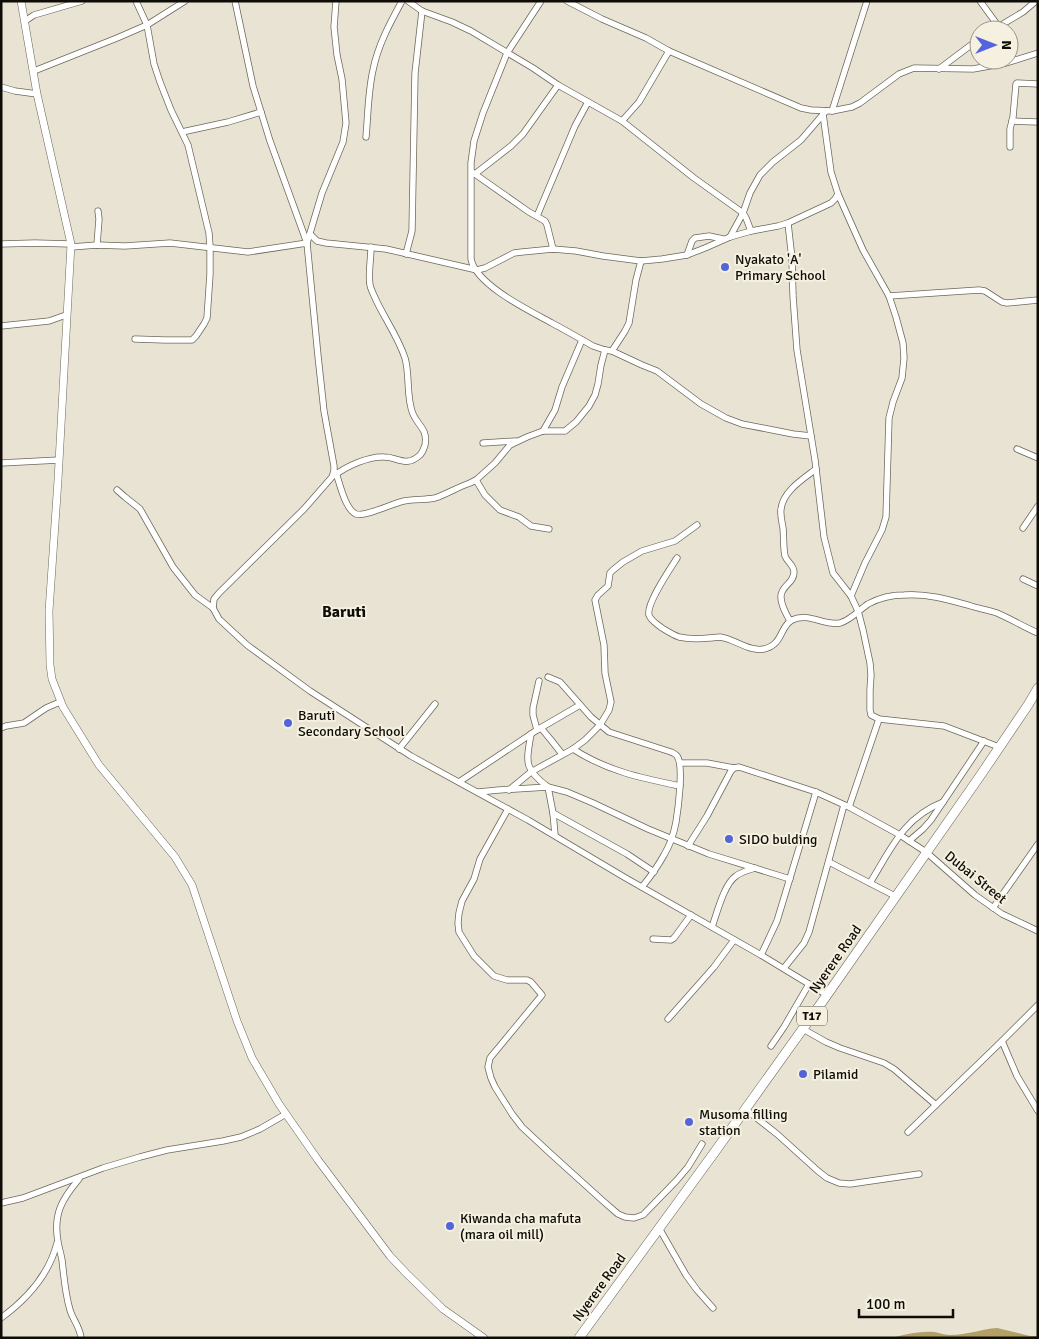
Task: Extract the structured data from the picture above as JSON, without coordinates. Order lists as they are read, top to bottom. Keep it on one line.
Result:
{"streets":{"main road":["Nyerere Road","T17"],"street":["Dubai Street"]},"crossings":[["Dubai Street","Nyerere Road"]],"districts":["Baruti"],"places":["Nyakato 'A' Primary School","Baruti Secondary School","SIDO bulding","Pilamid","Musoma filling station","Kiwanda cha mafuta (mara oil mill)"],"scale_bar":"100 m","north":"right"}
